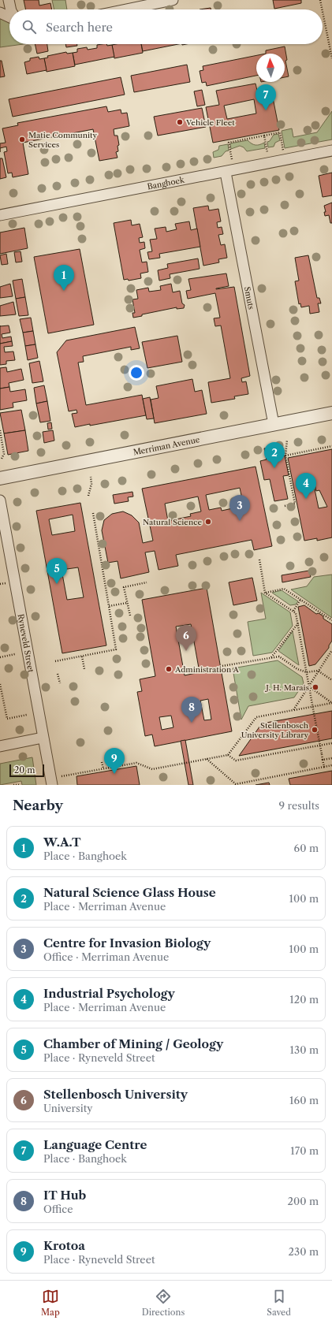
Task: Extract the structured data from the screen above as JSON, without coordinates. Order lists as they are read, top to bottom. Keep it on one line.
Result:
{"streets":{"street":["Banghoek","Smuts","Merriman Avenue","Ryneveld Street"]},"crossings":[["Banghoek","Smuts"],["Smuts","Merriman Avenue"]],"places":["Vehicle Fleet","Matie Community Services","Natural Science","Administration A","J. H. Marais","Stellenbosch University Library"],"scale_bar":"20 m","north":"top","page":{"search":"Search here","pins":["7","1","2","4","3","5","6","8","9"],"scale":"20 m","heading":["Nearby","9 results"],"list":[{"mark":"1","name":"W.A.T","note":"Place · Banghoek","value":"60 m"},{"mark":"2","name":"Natural Science Glass House","note":"Place · Merriman Avenue","value":"100 m"},{"mark":"3","name":"Centre for Invasion Biology","note":"Office · Merriman Avenue","value":"100 m"},{"mark":"4","name":"Industrial Psychology","note":"Place · Merriman Avenue","value":"120 m"},{"mark":"5","name":"Chamber of Mining / Geology","note":"Place · Ryneveld Street","value":"130 m"},{"mark":"6","name":"Stellenbosch University","note":"University","value":"160 m"},{"mark":"7","name":"Language Centre","note":"Place · Banghoek","value":"170 m"},{"mark":"8","name":"IT Hub","note":"Office","value":"200 m"},{"mark":"9","name":"Krotoa","note":"Place · Ryneveld Street","value":"230 m"}],"nav":["Map","Directions","Saved"]}}
